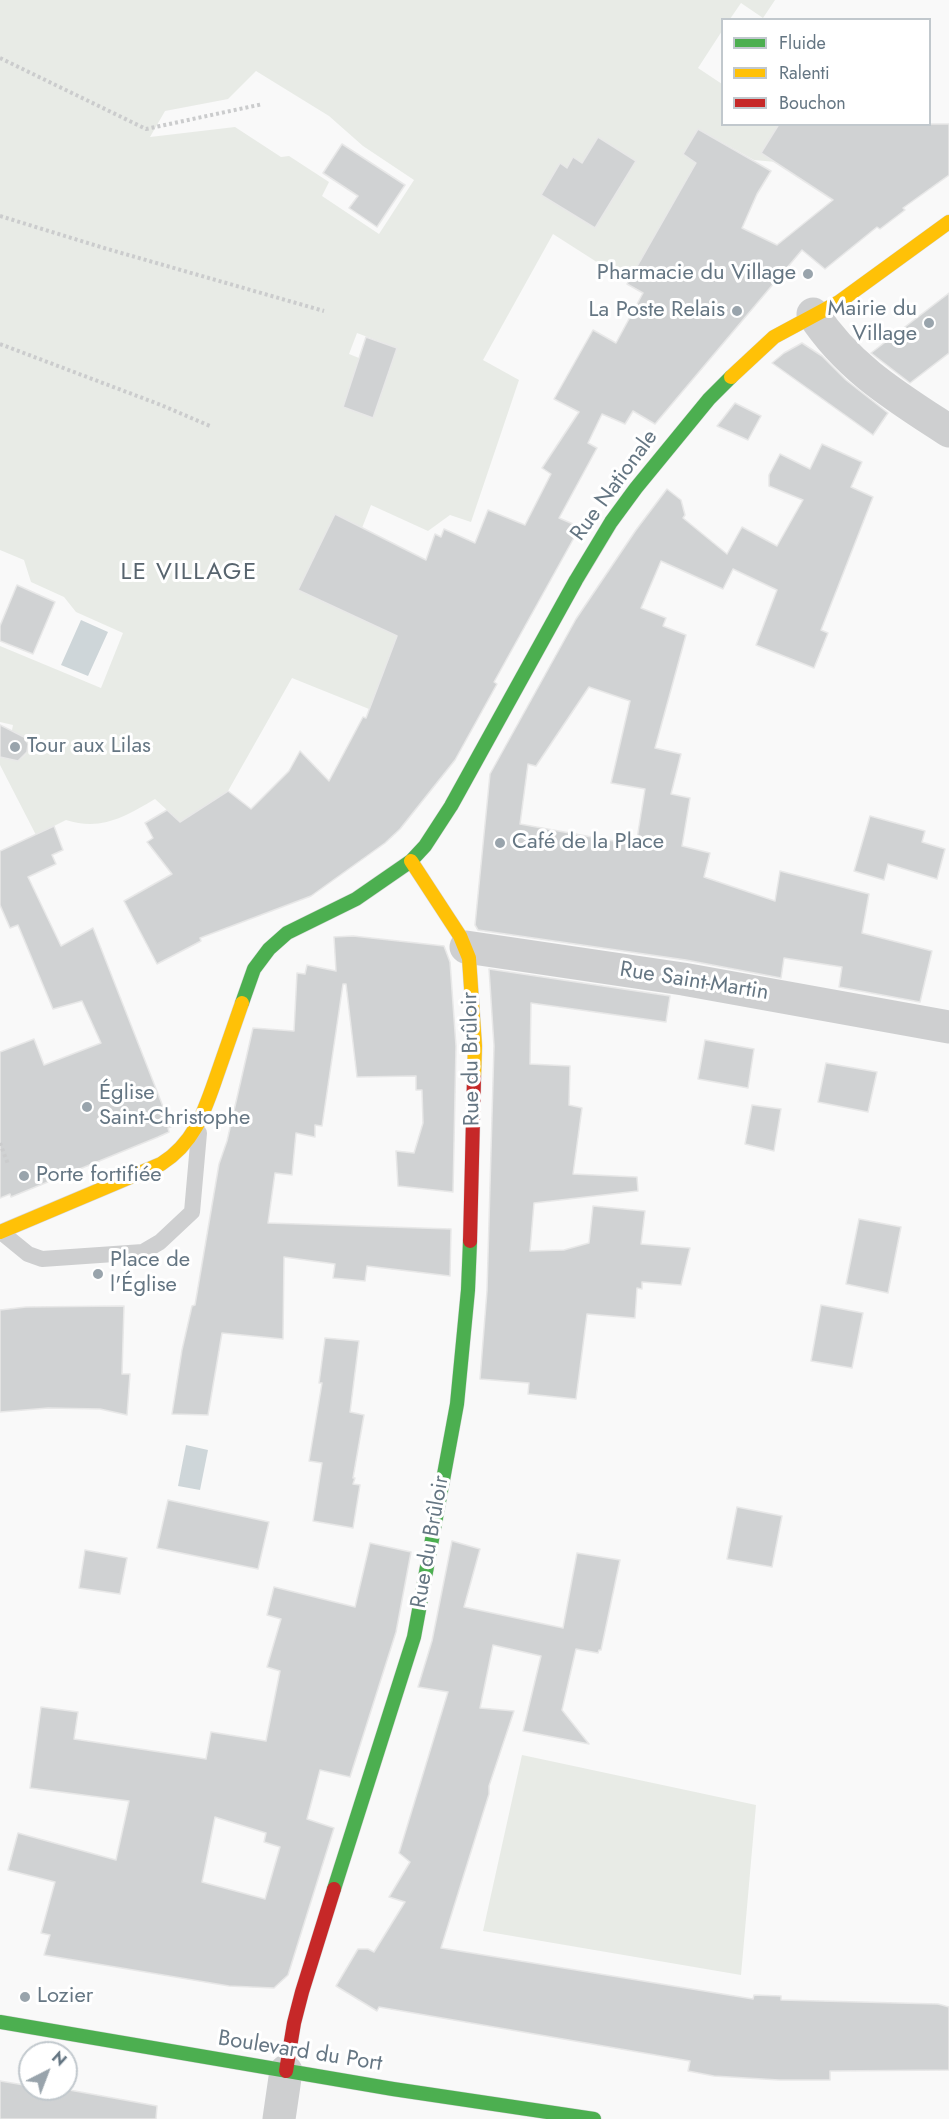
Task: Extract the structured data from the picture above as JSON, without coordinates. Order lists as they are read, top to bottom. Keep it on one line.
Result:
{"streets":{"street":["Rue Nationale","Rue Saint-Martin","Rue du Brûloir","Boulevard du Port"]},"crossings":[["Rue Saint-Martin","Rue du Brûloir"],["Rue du Brûloir","Boulevard du Port"]],"districts":["LE VILLAGE"],"places":["Pharmacie du Village","La Poste Relais","Mairie du Village","Tour aux Lilas","Café de la Place","Église Saint-Christophe","Porte fortifiée","Place de l'Église","Lozier"],"legend":["Fluide","Ralenti","Bouchon"],"north":"top right"}
